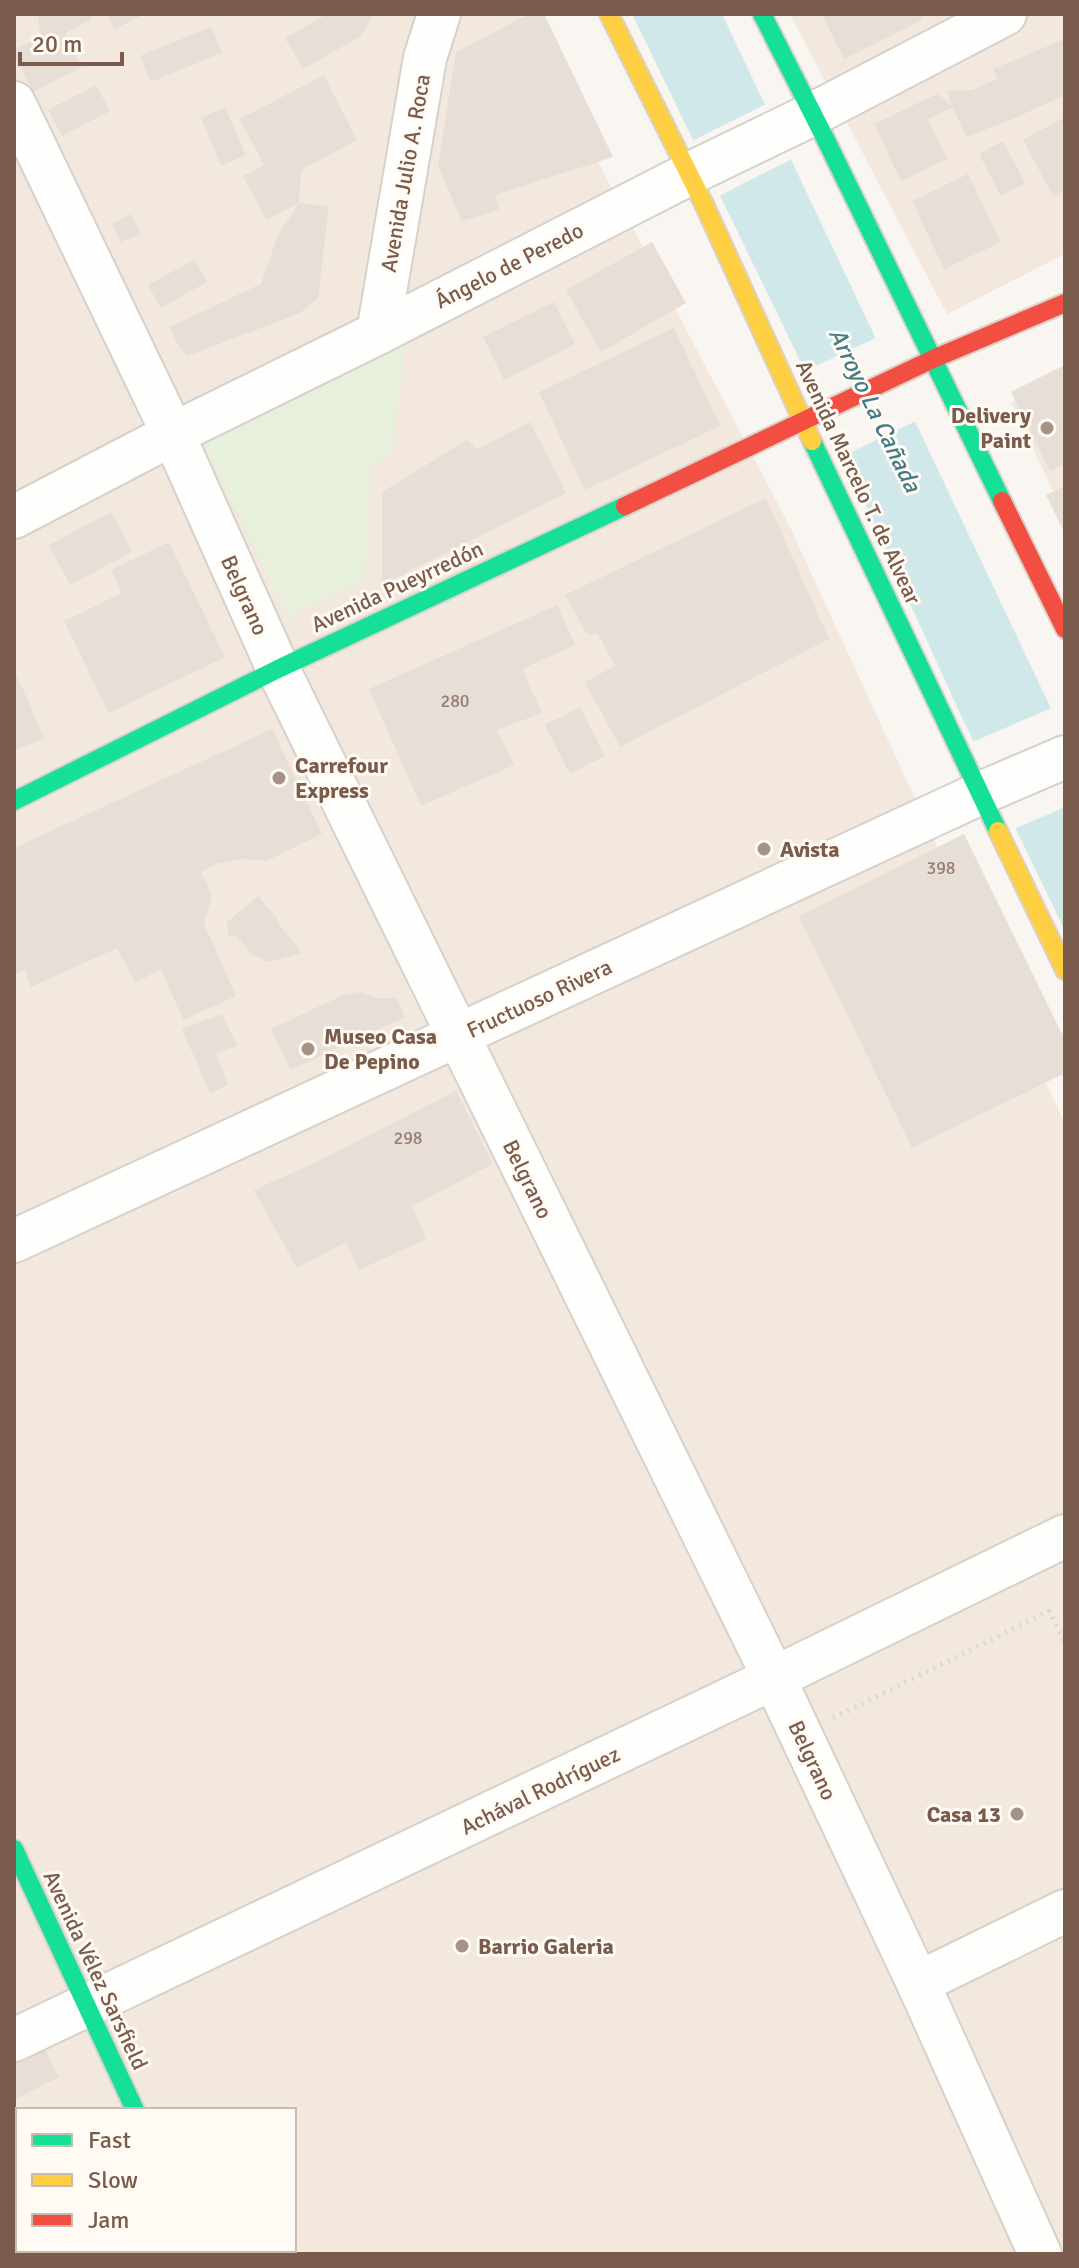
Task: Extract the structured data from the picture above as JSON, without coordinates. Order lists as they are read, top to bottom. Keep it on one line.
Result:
{"streets":{"main road":["Avenida Marcelo T. de Alvear","Avenida Pueyrredón","Avenida Vélez Sarsfield"],"street":["Avenida Julio A. Roca","Ángelo de Peredo","Belgrano","Fructuoso Rivera","Achával Rodríguez"]},"crossings":[["Avenida Julio A. Roca","Ángelo de Peredo"],["Ángelo de Peredo","Avenida Marcelo T. de Alvear"],["Ángelo de Peredo","Belgrano"],["Avenida Marcelo T. de Alvear","Avenida Pueyrredón"],["Avenida Marcelo T. de Alvear","Fructuoso Rivera"],["Avenida Pueyrredón","Belgrano"],["Belgrano","Fructuoso Rivera"],["Belgrano","Achával Rodríguez"],["Achával Rodríguez","Avenida Vélez Sarsfield"]],"water":["Arroyo La Cañada"],"places":["Delivery Paint","Carrefour Express","Avista","Museo Casa De Pepino","Casa 13","Barrio Galeria"],"house_numbers":["280","398","298"],"legend":["Fast","Slow","Jam"],"scale_bar":"20 m"}
